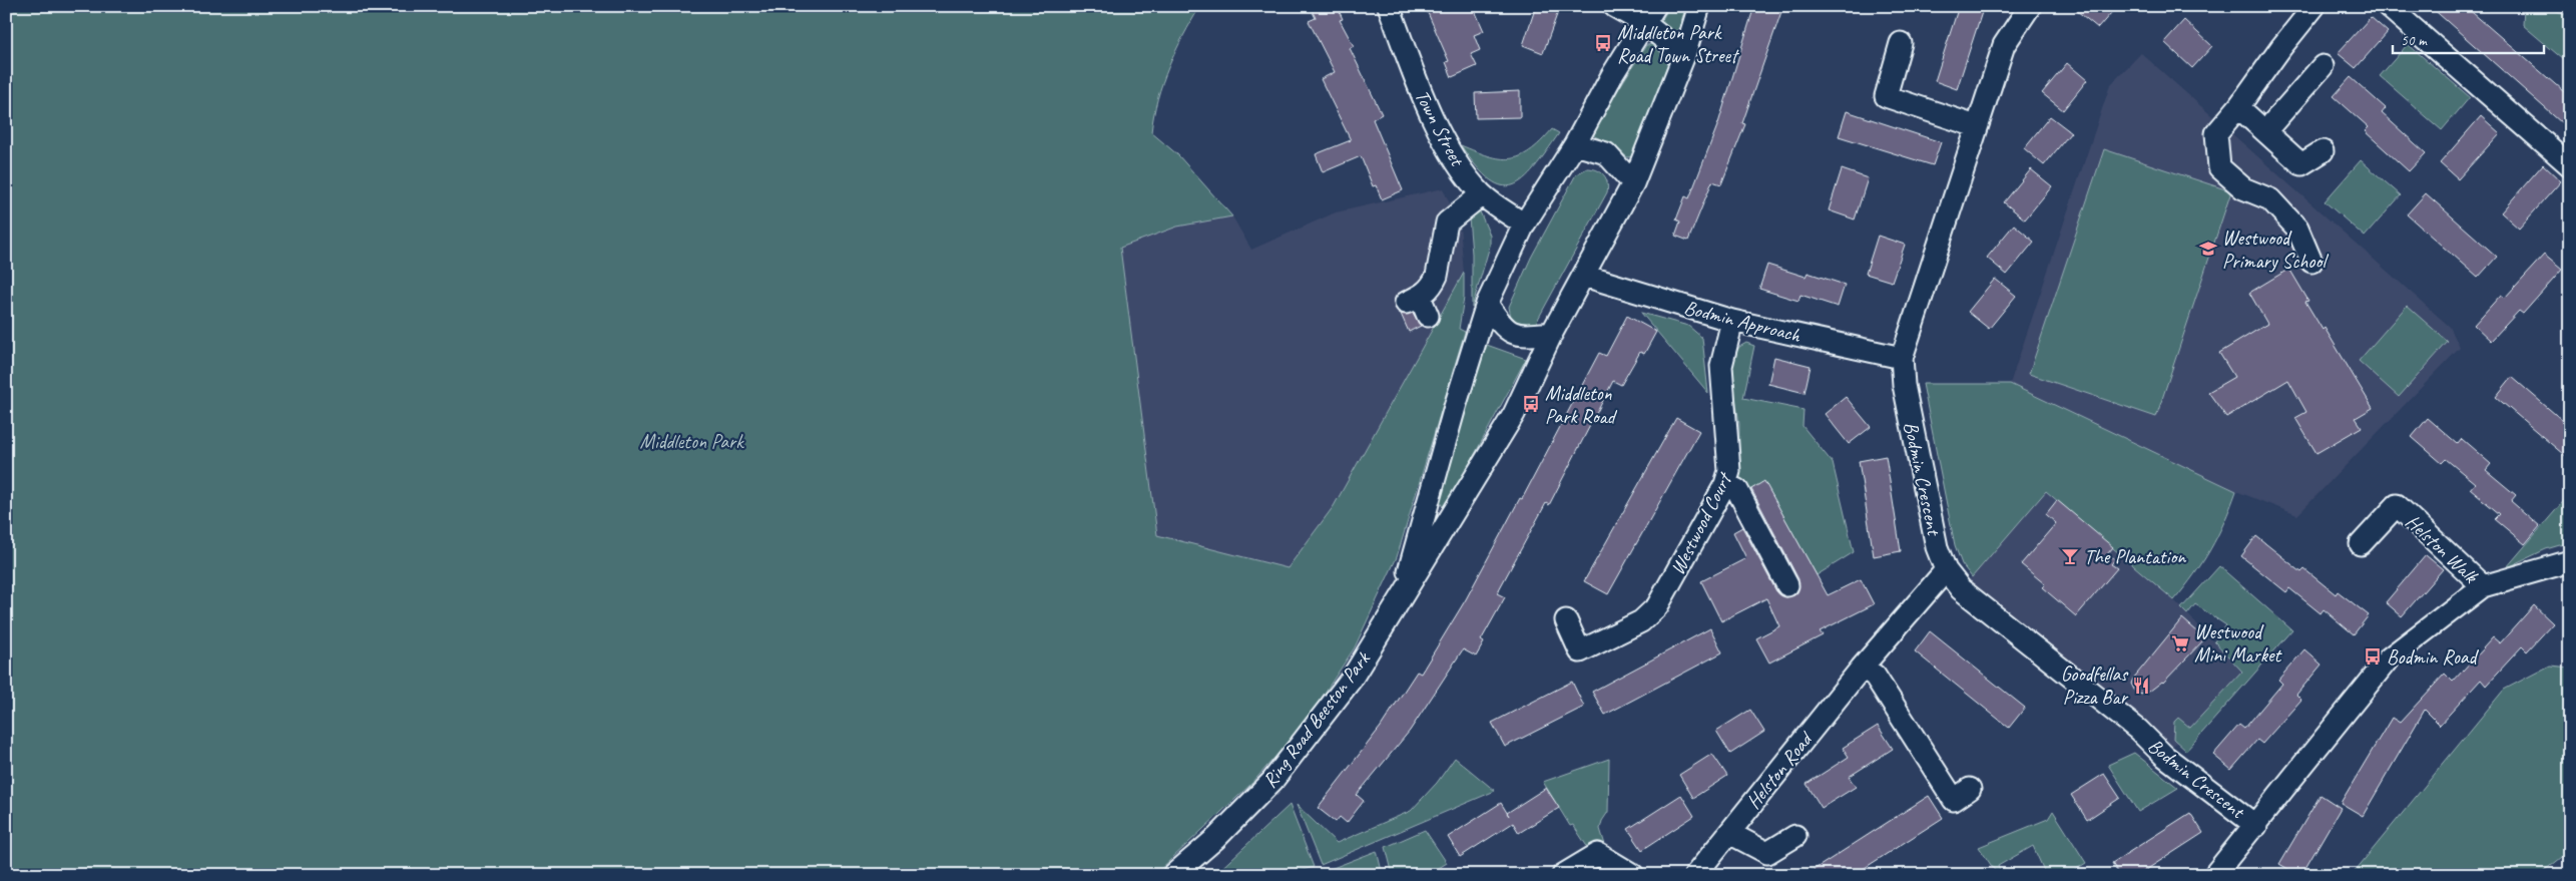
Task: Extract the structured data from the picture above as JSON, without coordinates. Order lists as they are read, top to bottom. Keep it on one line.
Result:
{"streets":{"street":["Town Street","Bodmin Approach","Bodmin Crescent","Westwood Court","Helston Walk","Ring Road Beeston Park","Helston Road"]},"crossings":[["Town Street","Ring Road Beeston Park"],["Bodmin Approach","Bodmin Crescent"],["Bodmin Approach","Westwood Court"],["Bodmin Approach","Ring Road Beeston Park"],["Bodmin Crescent","Helston Road"]],"parks":["Middleton Park"],"places":{"bus stop":["Middleton Park Road Town Street","Middleton Park Road","Bodmin Road"],"school or university":["Westwood Primary School"],"bar":["The Plantation"],"supermarket":["Westwood Mini Market"],"restaurant":["Goodfellas Pizza Bar"]},"scale_bar":"50 m"}
